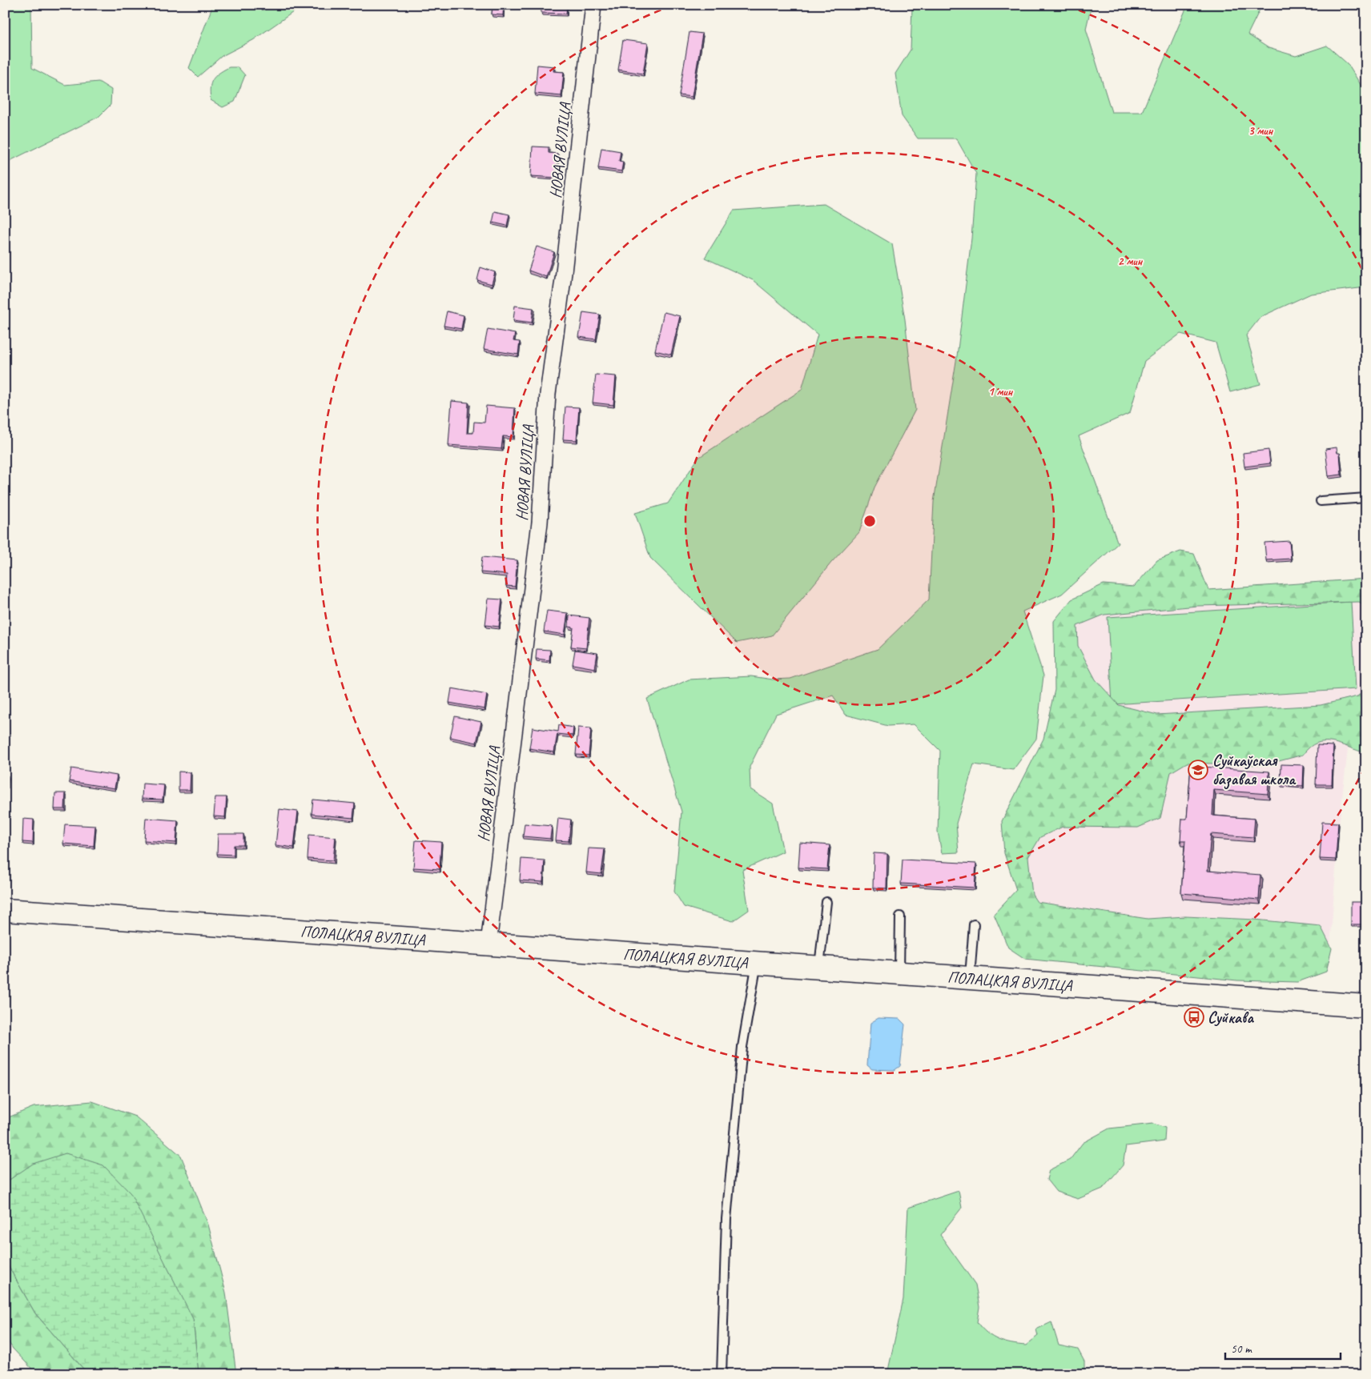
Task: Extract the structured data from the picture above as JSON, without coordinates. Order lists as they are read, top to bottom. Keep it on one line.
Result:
{"streets":{"main road":["ПОЛАЦКАЯ ВУЛІЦА"],"street":["НОВАЯ ВУЛІЦА"]},"crossings":[["НОВАЯ ВУЛІЦА","ПОЛАЦКАЯ ВУЛІЦА"]],"places":{"school or university":["Суйкаўская базавая школа"],"bus stop":["Суйкава"]},"scale_bar":"50 m","rings":["3 мин","2 мин","1 мин"]}
